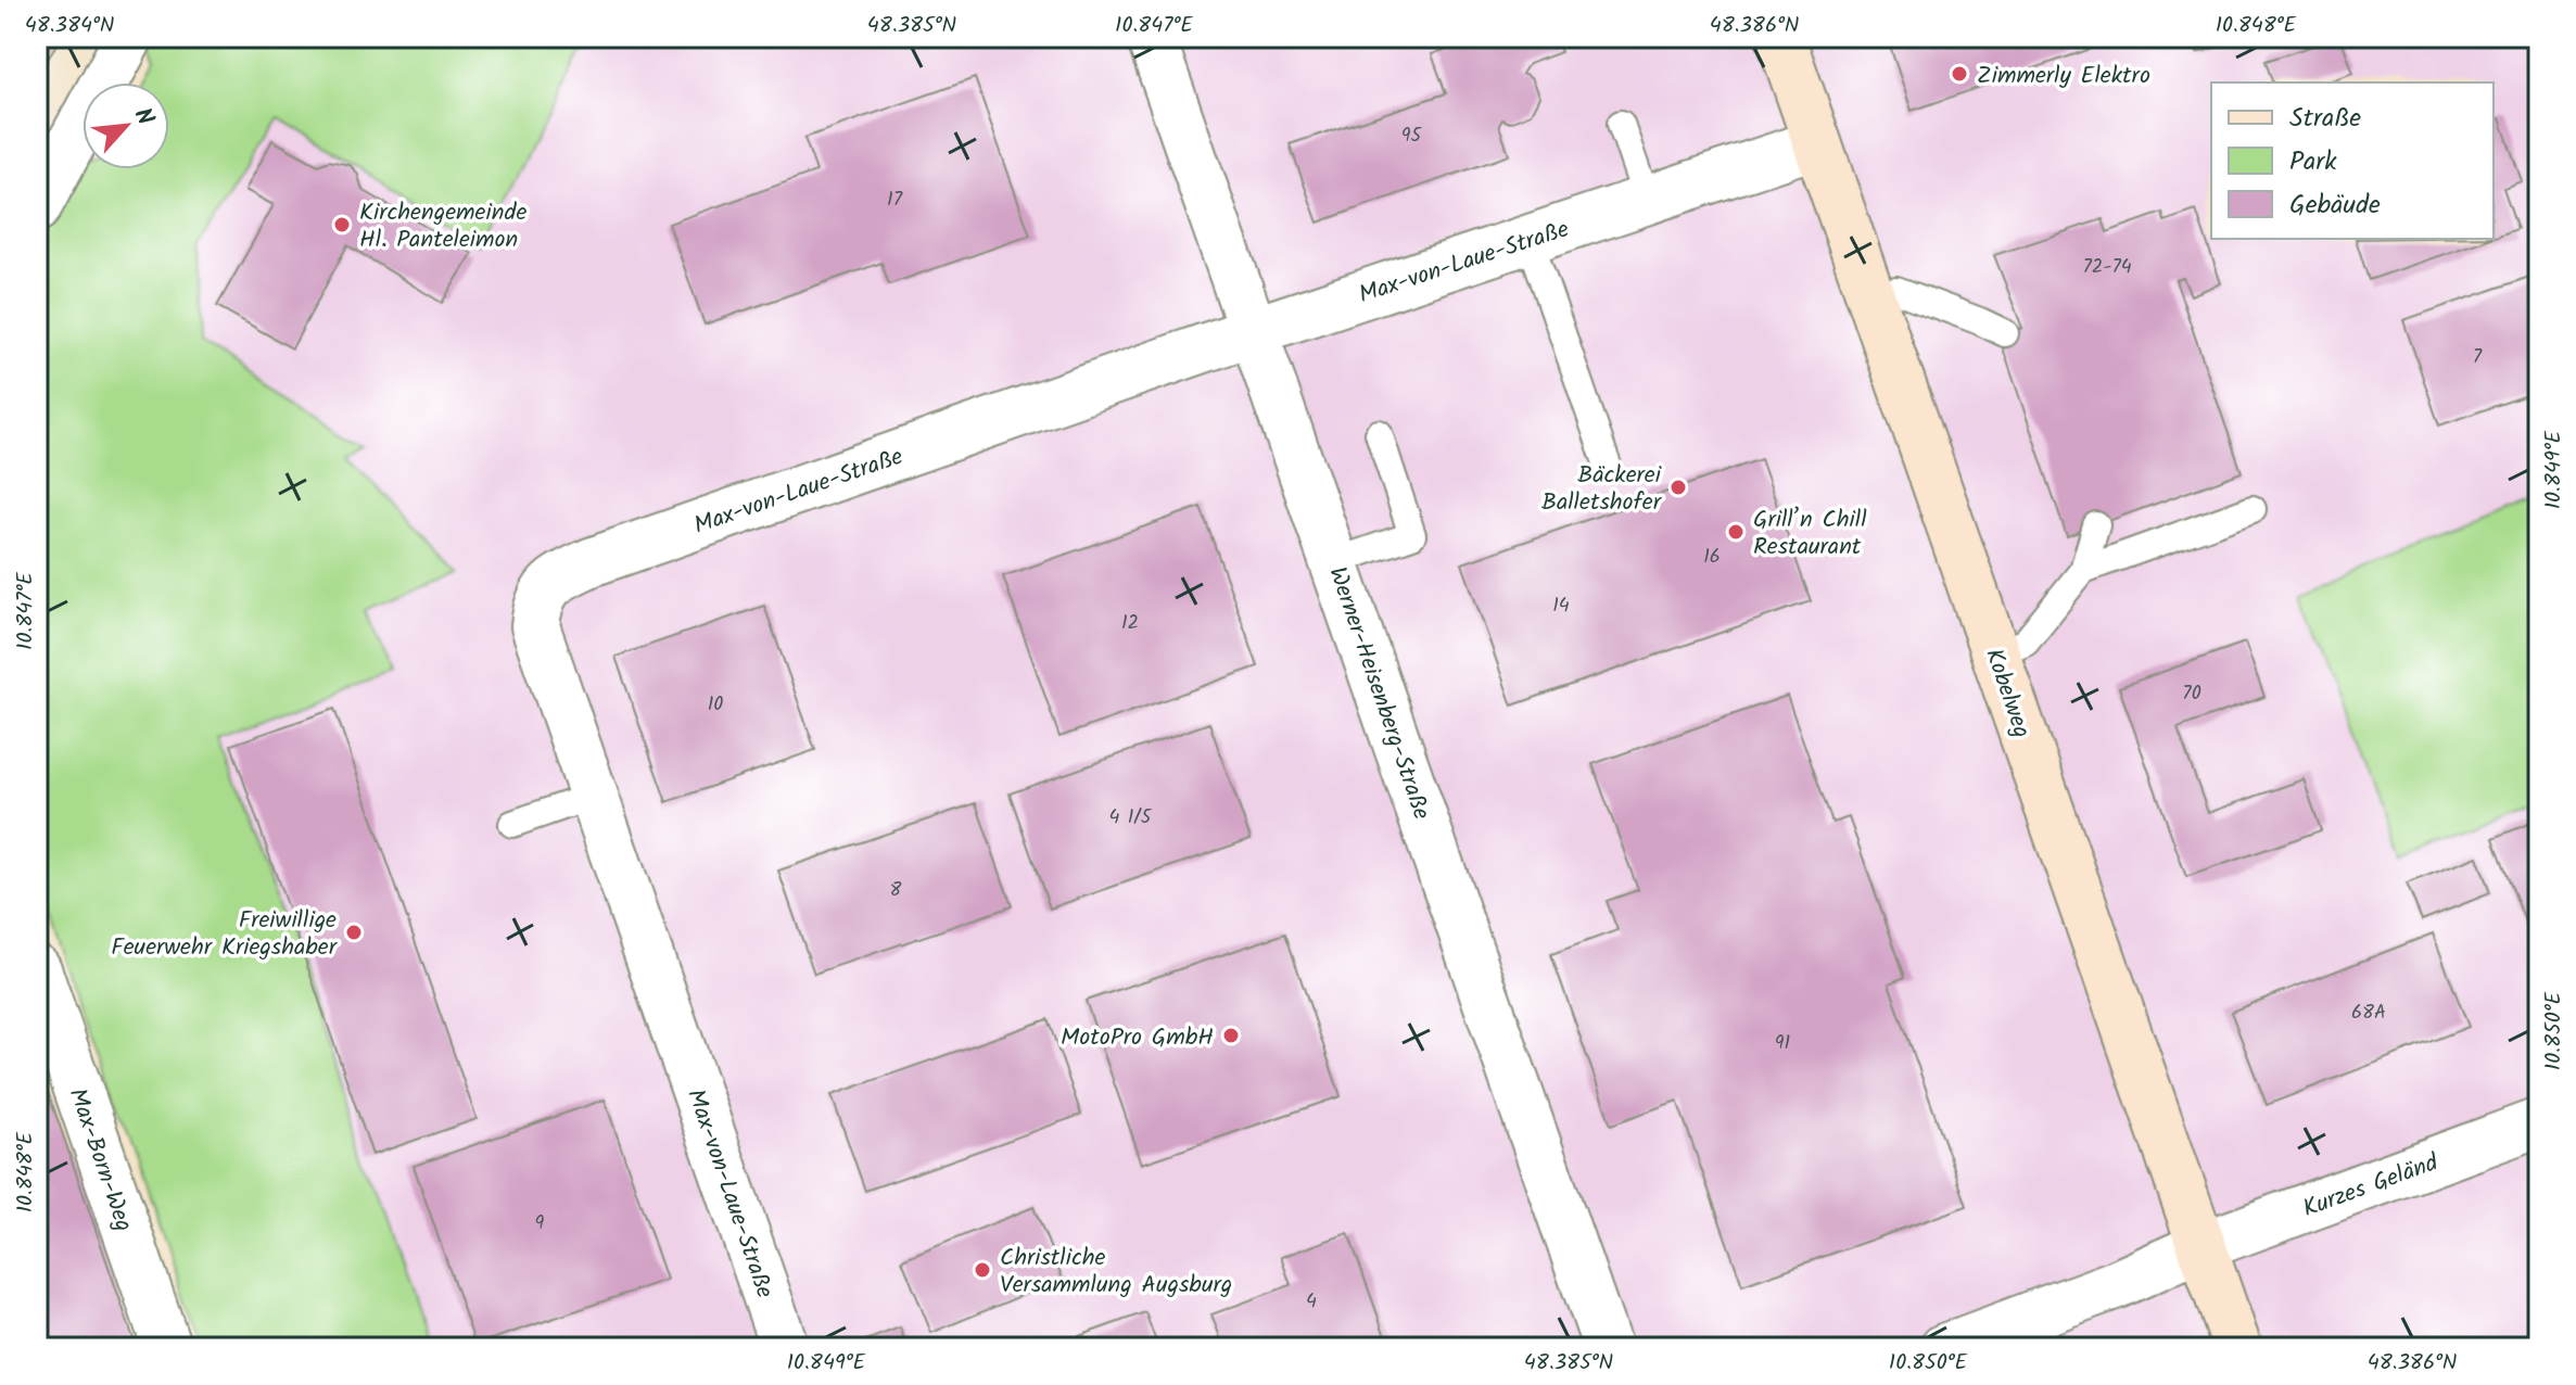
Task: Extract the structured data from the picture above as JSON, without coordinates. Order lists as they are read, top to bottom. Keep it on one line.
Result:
{"streets":{"main road":["Kobelweg"],"street":["Max-von-Laue-Straße","Werner-Heisenberg-Straße","Max-Born-Weg","Kurzes Geländ"]},"crossings":[["Max-von-Laue-Straße","Werner-Heisenberg-Straße"],["Max-von-Laue-Straße","Kobelweg"],["Kobelweg","Kurzes Geländ"]],"places":["Zimmerly Elektro","Kirchengemeinde Hl. Panteleimon","Bäckerei Balletshofer","Grill’n Chill Restaurant","Freiwillige Feuerwehr Kriegshaber","MotoPro GmbH","Christliche Versammlung Augsburg"],"house_numbers":["95","17","72-74","7","16","14","12","70","10","4 1/5","8","68A","91","9","4"],"legend":["Straße","Park","Gebäude"],"north":"top right","coordinates":["48.384°N","48.385°N","10.847°E","48.386°N","10.848°E","10.849°E","10.850°E"]}
